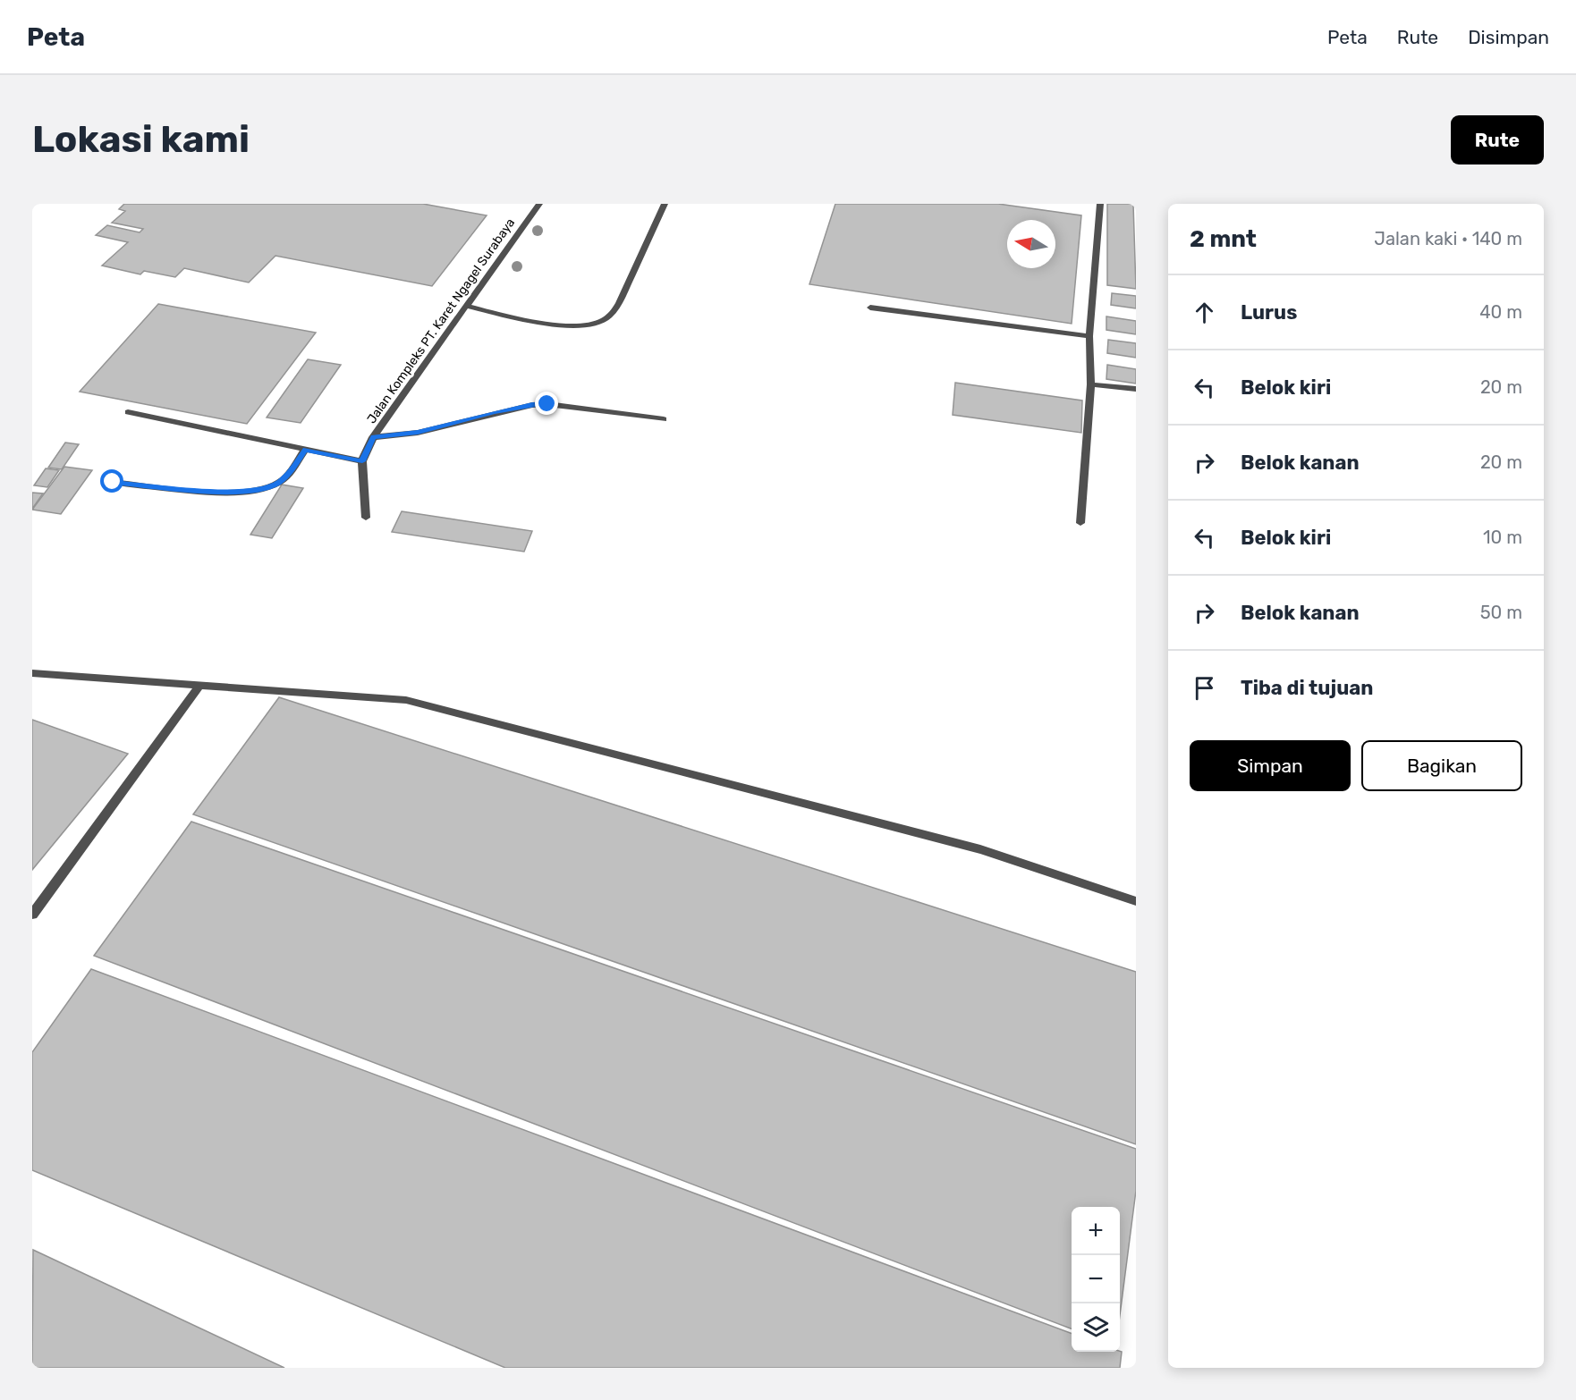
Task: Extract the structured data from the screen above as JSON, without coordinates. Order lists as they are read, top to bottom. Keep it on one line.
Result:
{"streets":{"lane":["Jalan Kompleks PT. Karet Ngagel Surabaya"]},"north":"left","page":{"header":"Peta","nav":["Peta","Rute","Disimpan"],"buttons":["Rute",["Simpan","Bagikan"]],"title":"Lokasi kami","heading":["2 mnt","Jalan kaki · 140 m"],"list":[["Lurus","40 m"],["Belok kiri","20 m"],["Belok kanan","20 m"],["Belok kiri","10 m"],["Belok kanan","50 m"],"Tiba di tujuan"],"map_buttons":["+","−"]}}
